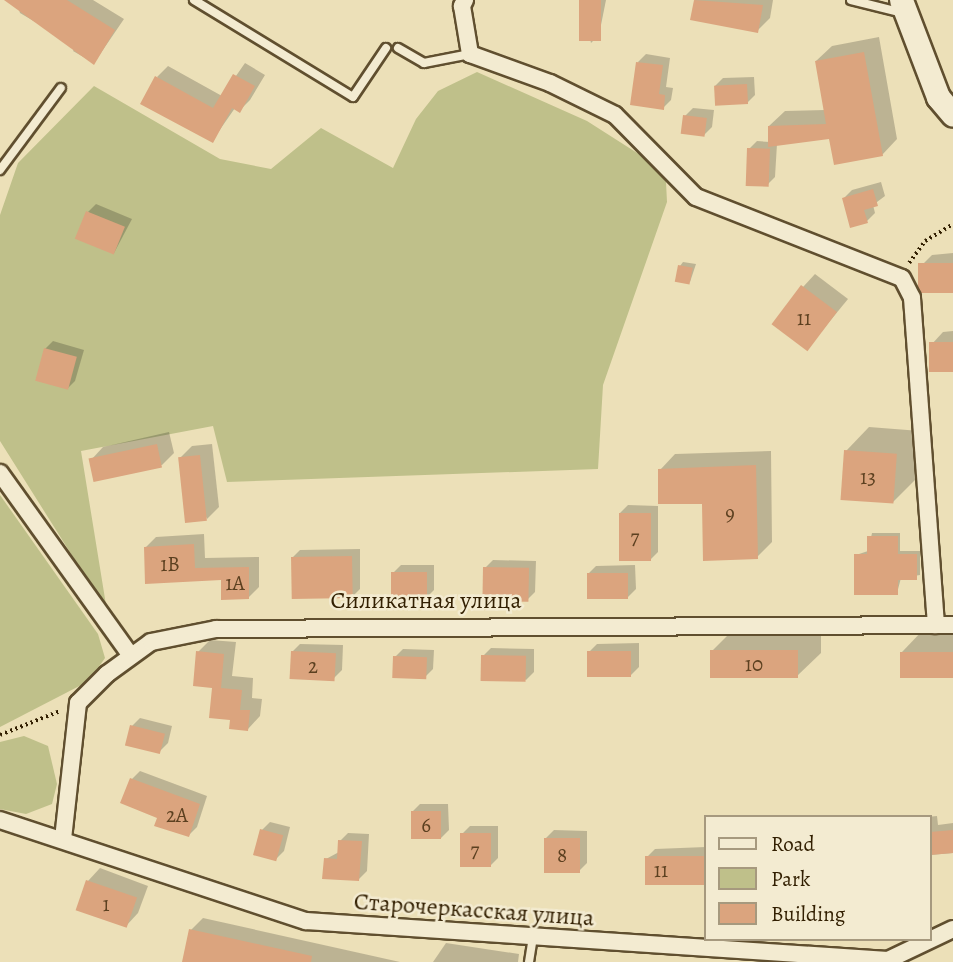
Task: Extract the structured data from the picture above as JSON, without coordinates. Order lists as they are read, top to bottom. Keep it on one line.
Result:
{"streets":{"street":["Силикатная улица","Старочеркасская улица"]},"house_numbers":["11","13","9","7","1В","1А","10","2","2А","6","7","8","11","1"],"legend":["Road","Park","Building"]}
